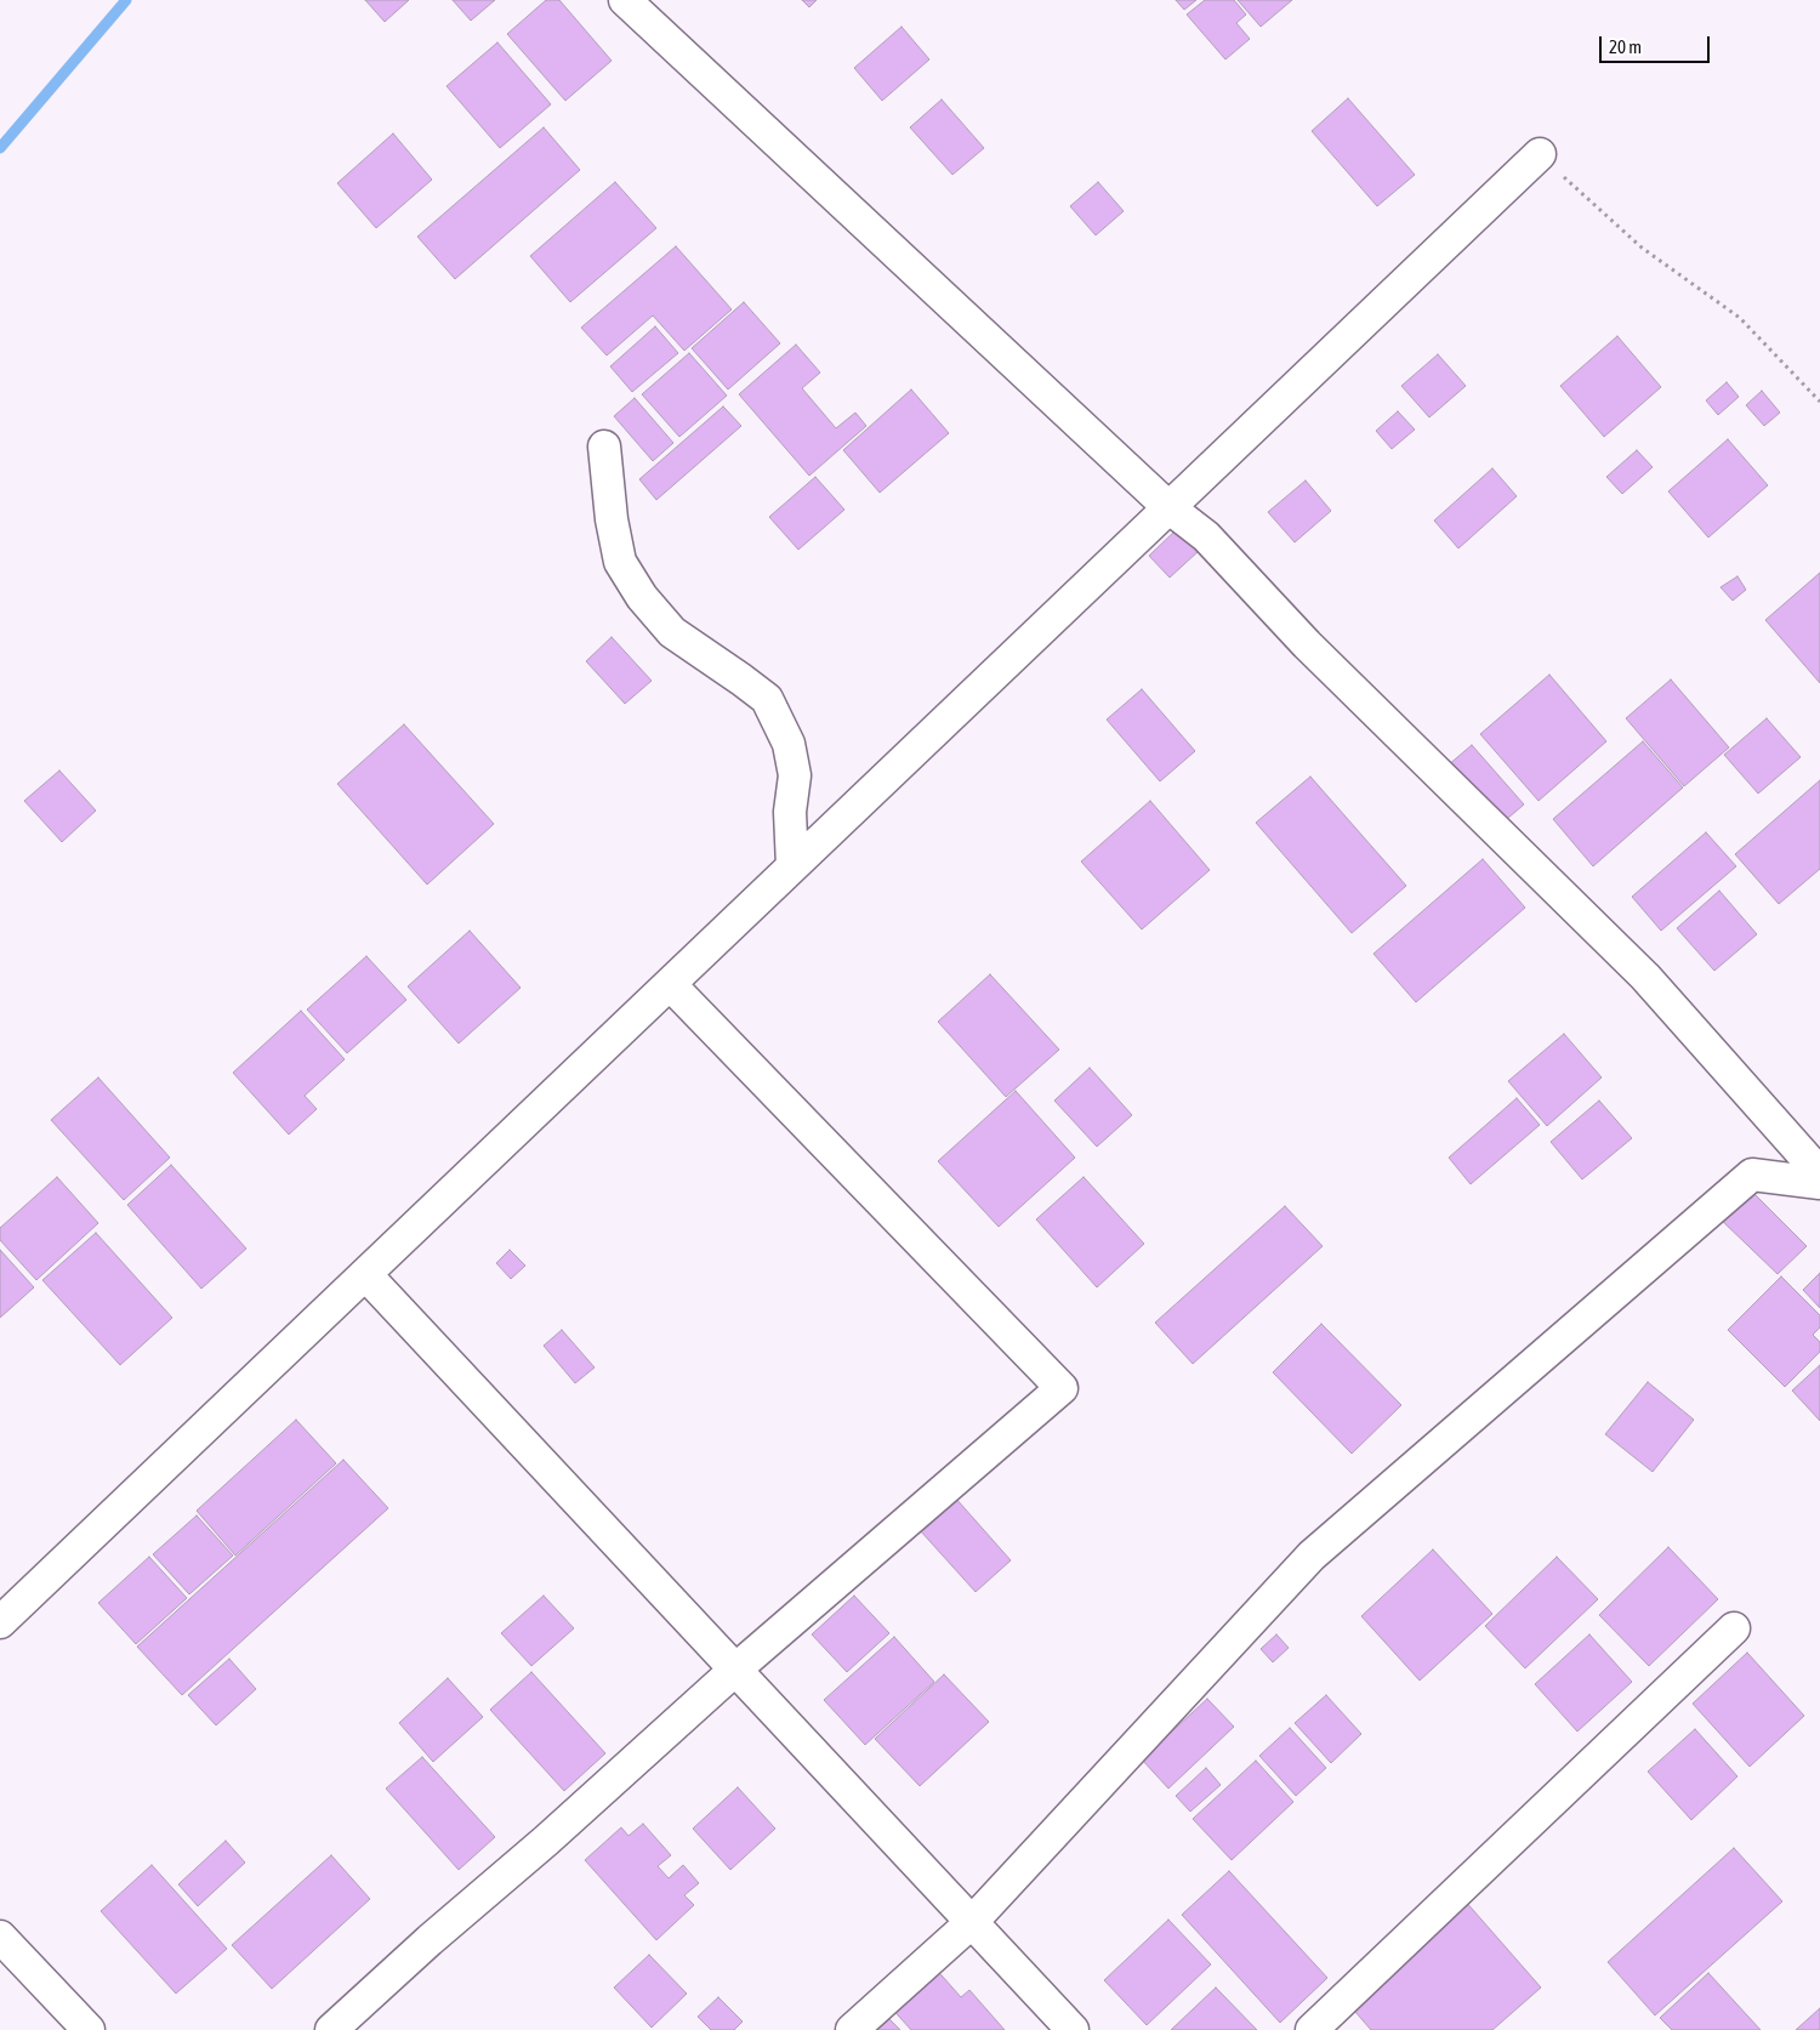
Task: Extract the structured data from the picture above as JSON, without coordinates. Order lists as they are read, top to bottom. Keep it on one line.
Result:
{"scale_bar":"20 m"}
